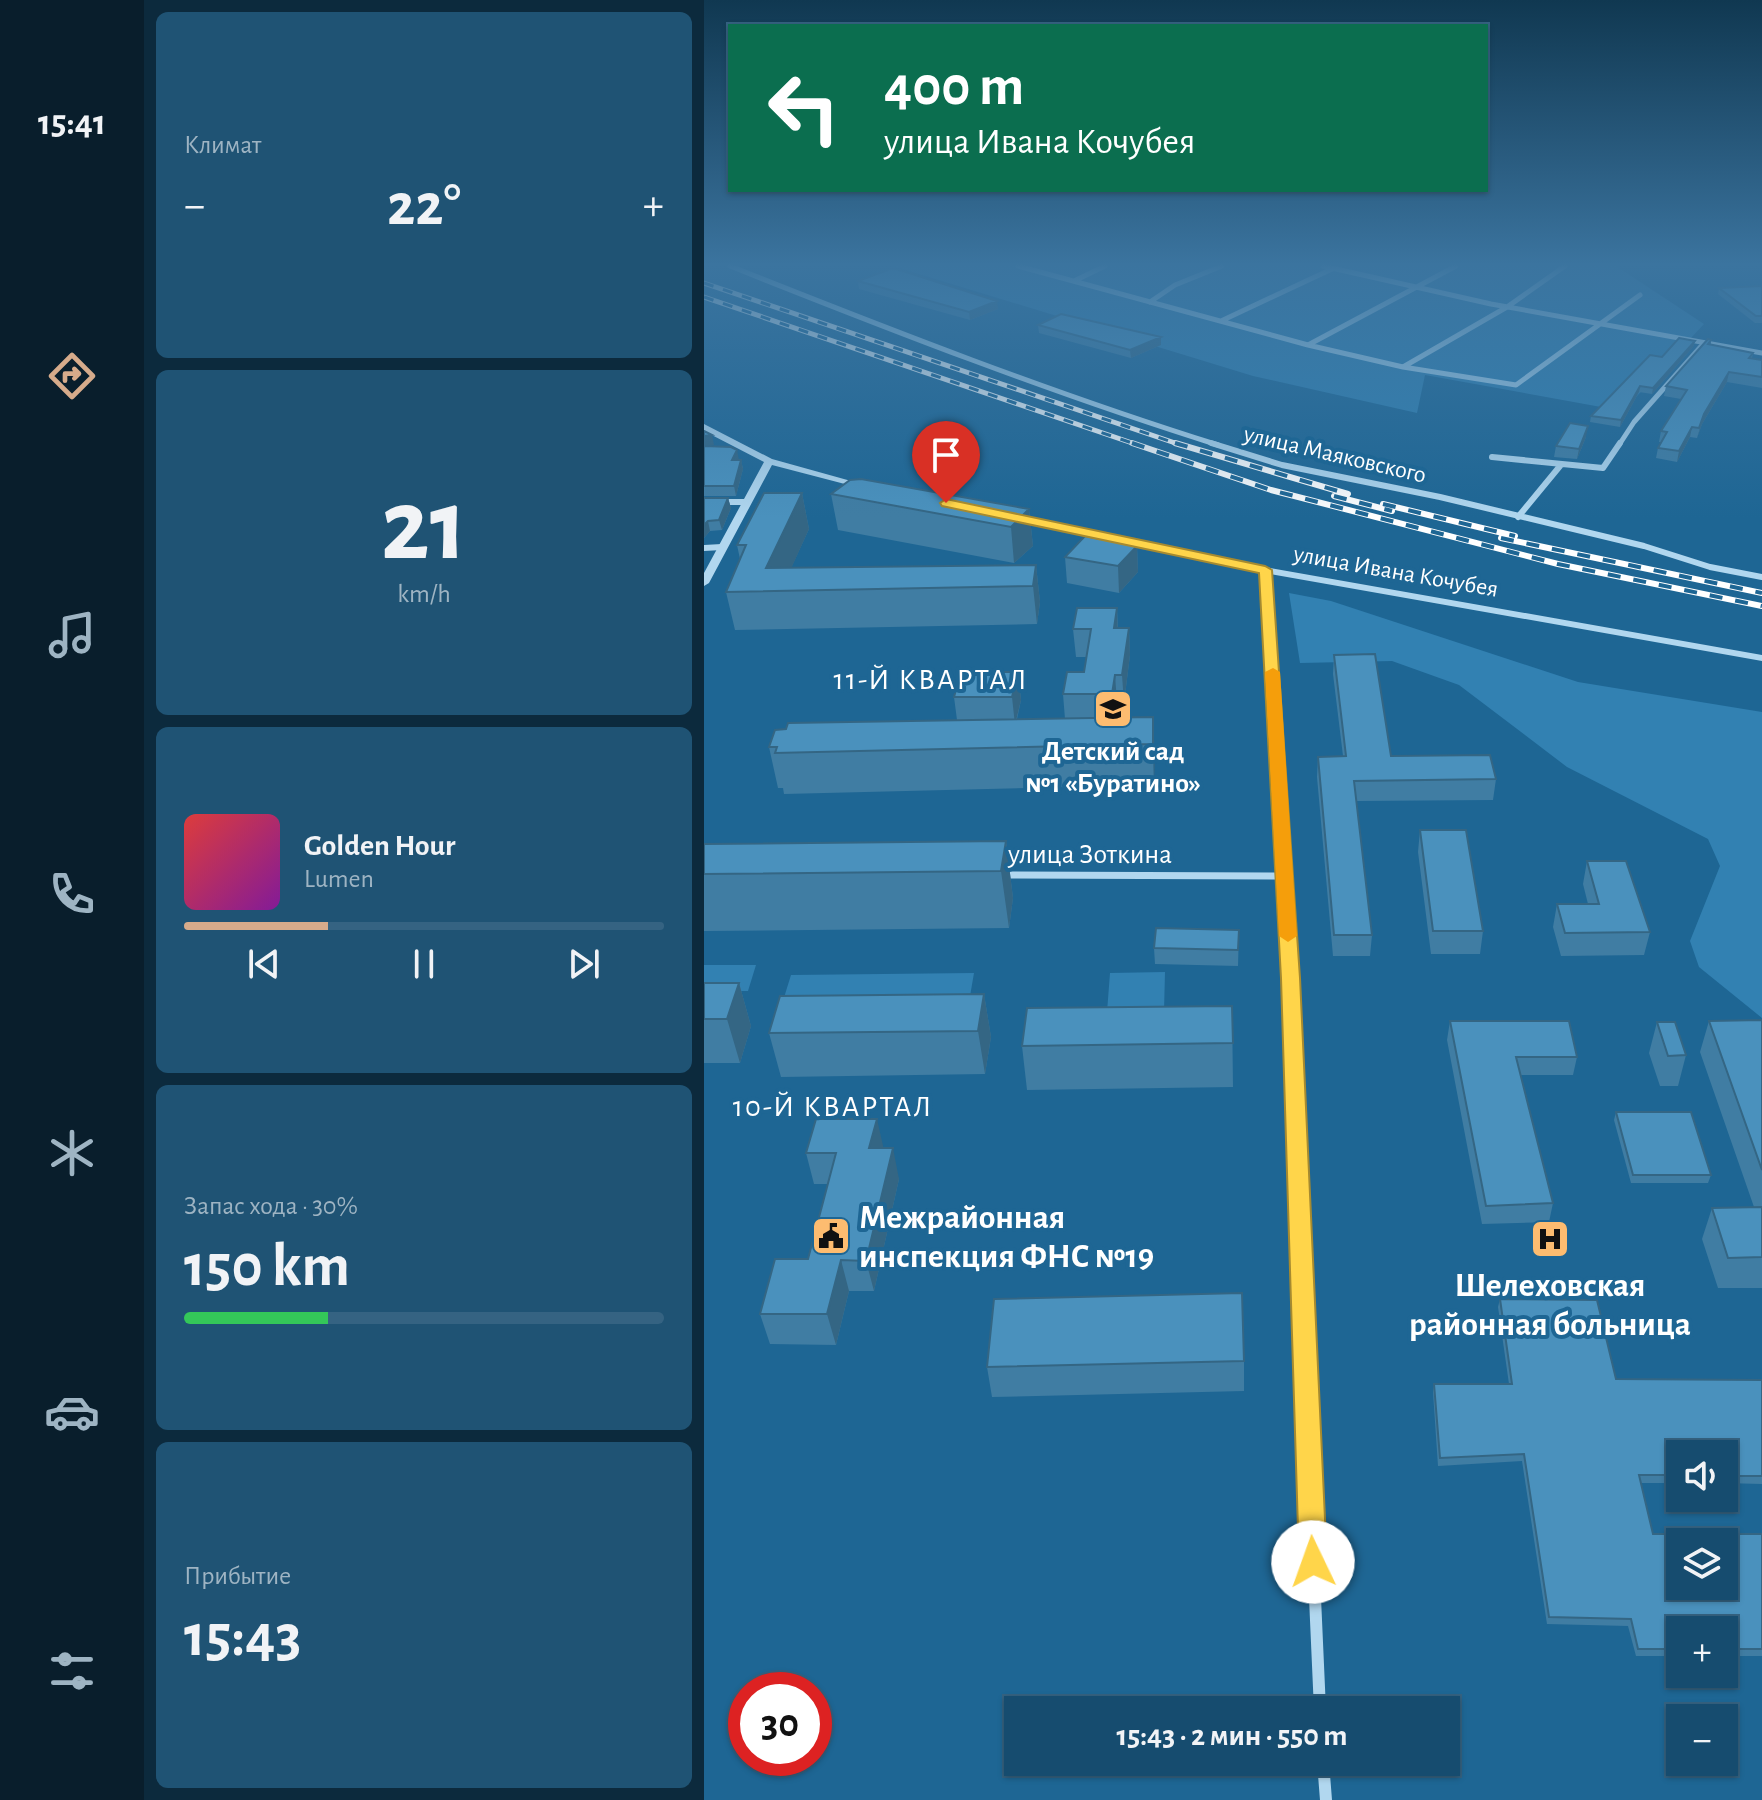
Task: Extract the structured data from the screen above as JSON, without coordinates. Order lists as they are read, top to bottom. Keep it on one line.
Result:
{"streets":{"street":["улица Маяковского","улица Ивана Кочубея","улица Зоткина"]},"districts":["11-Й КВАРТАЛ","10-Й КВАРТАЛ"],"places":{"school or university":["Детский сад №1 «Буратино»"],"public building":["Межрайонная инспекция ФНС №19"],"hospital":["Шелеховская районная больница"]},"page":{"tabs":"15:41","tile":["Климат",["21","km/h"],["Запас хода · 30%","150 km"],["Прибытие","15:43"]],"turn":["400 m","улица Ивана Кочубея"],"heat":["−","22°","+"],"song":["Golden Hour","Lumen"],"map_buttons":["+","−"],"limit":"30","trip":"15:43 · 2 мин · 550 m"}}
